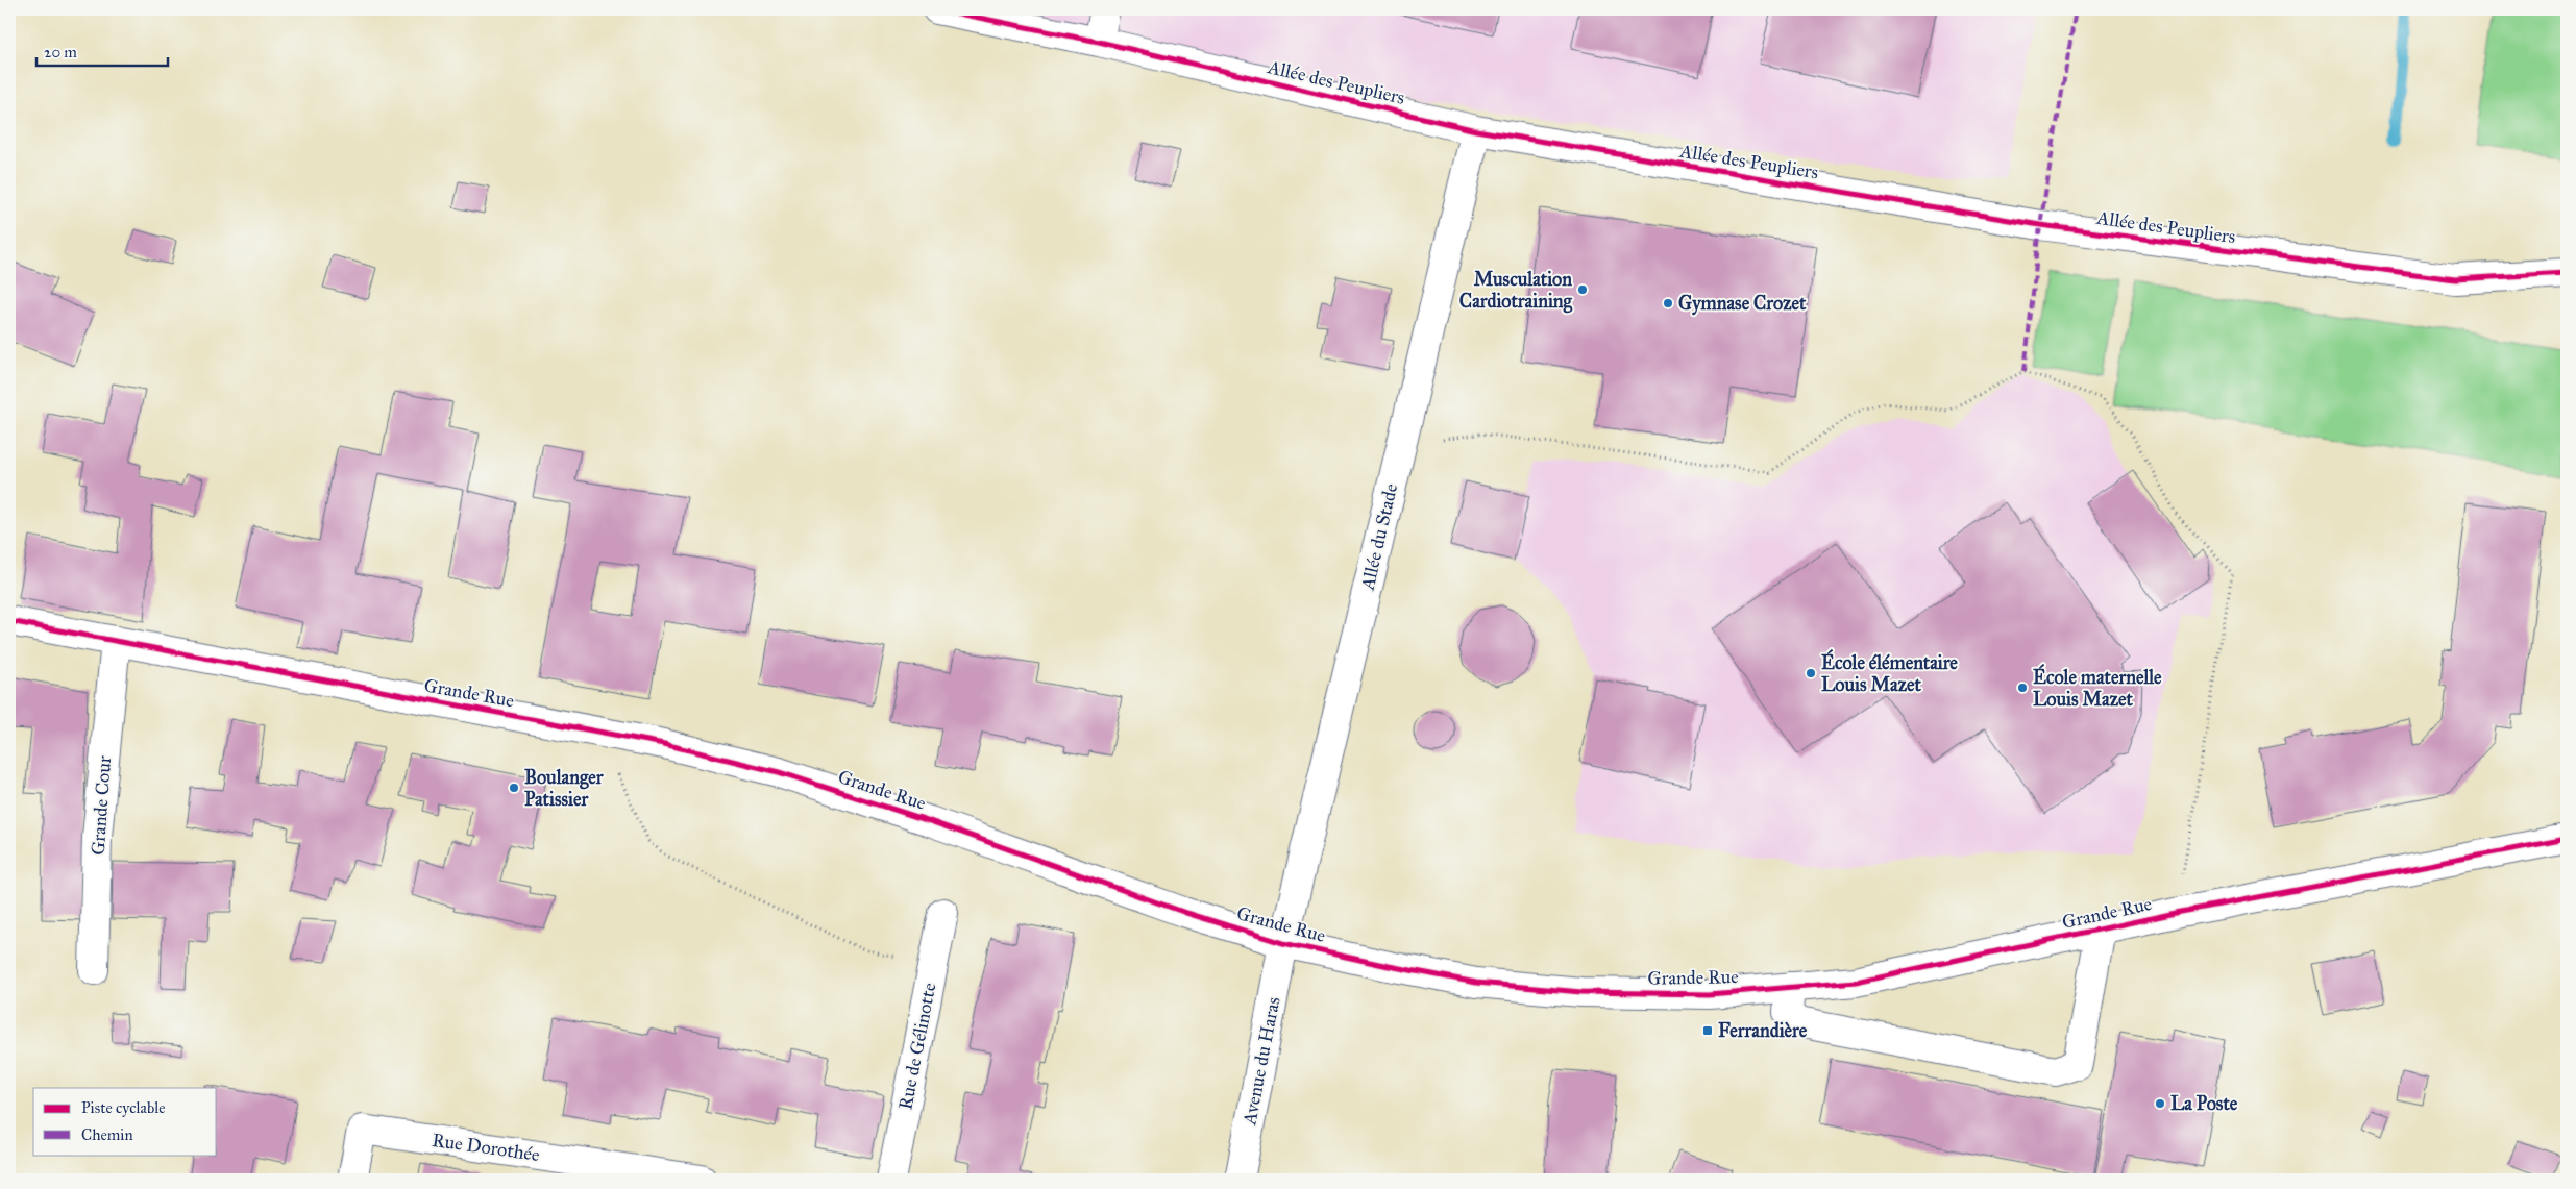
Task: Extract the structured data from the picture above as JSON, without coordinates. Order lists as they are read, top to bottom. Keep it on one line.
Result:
{"streets":{"street":["Allée des Peupliers","Allée du Stade","Grande Rue","Grande Cour","Rue de Gélinotte","Avenue du Haras","Rue Dorothée"]},"crossings":[["Allée des Peupliers","Allée du Stade"],["Allée du Stade","Grande Rue"],["Allée du Stade","Avenue du Haras"],["Grande Rue","Grande Cour"],["Grande Rue","Avenue du Haras"]],"places":{"other":["Musculation Cardiotraining","Gymnase Crozet","École élémentaire Louis Mazet","École maternelle Louis Mazet","Boulanger Patissier","La Poste"],"transit":["Ferrandière"]},"legend":["Piste cyclable","Chemin"],"scale_bar":"20 m"}
